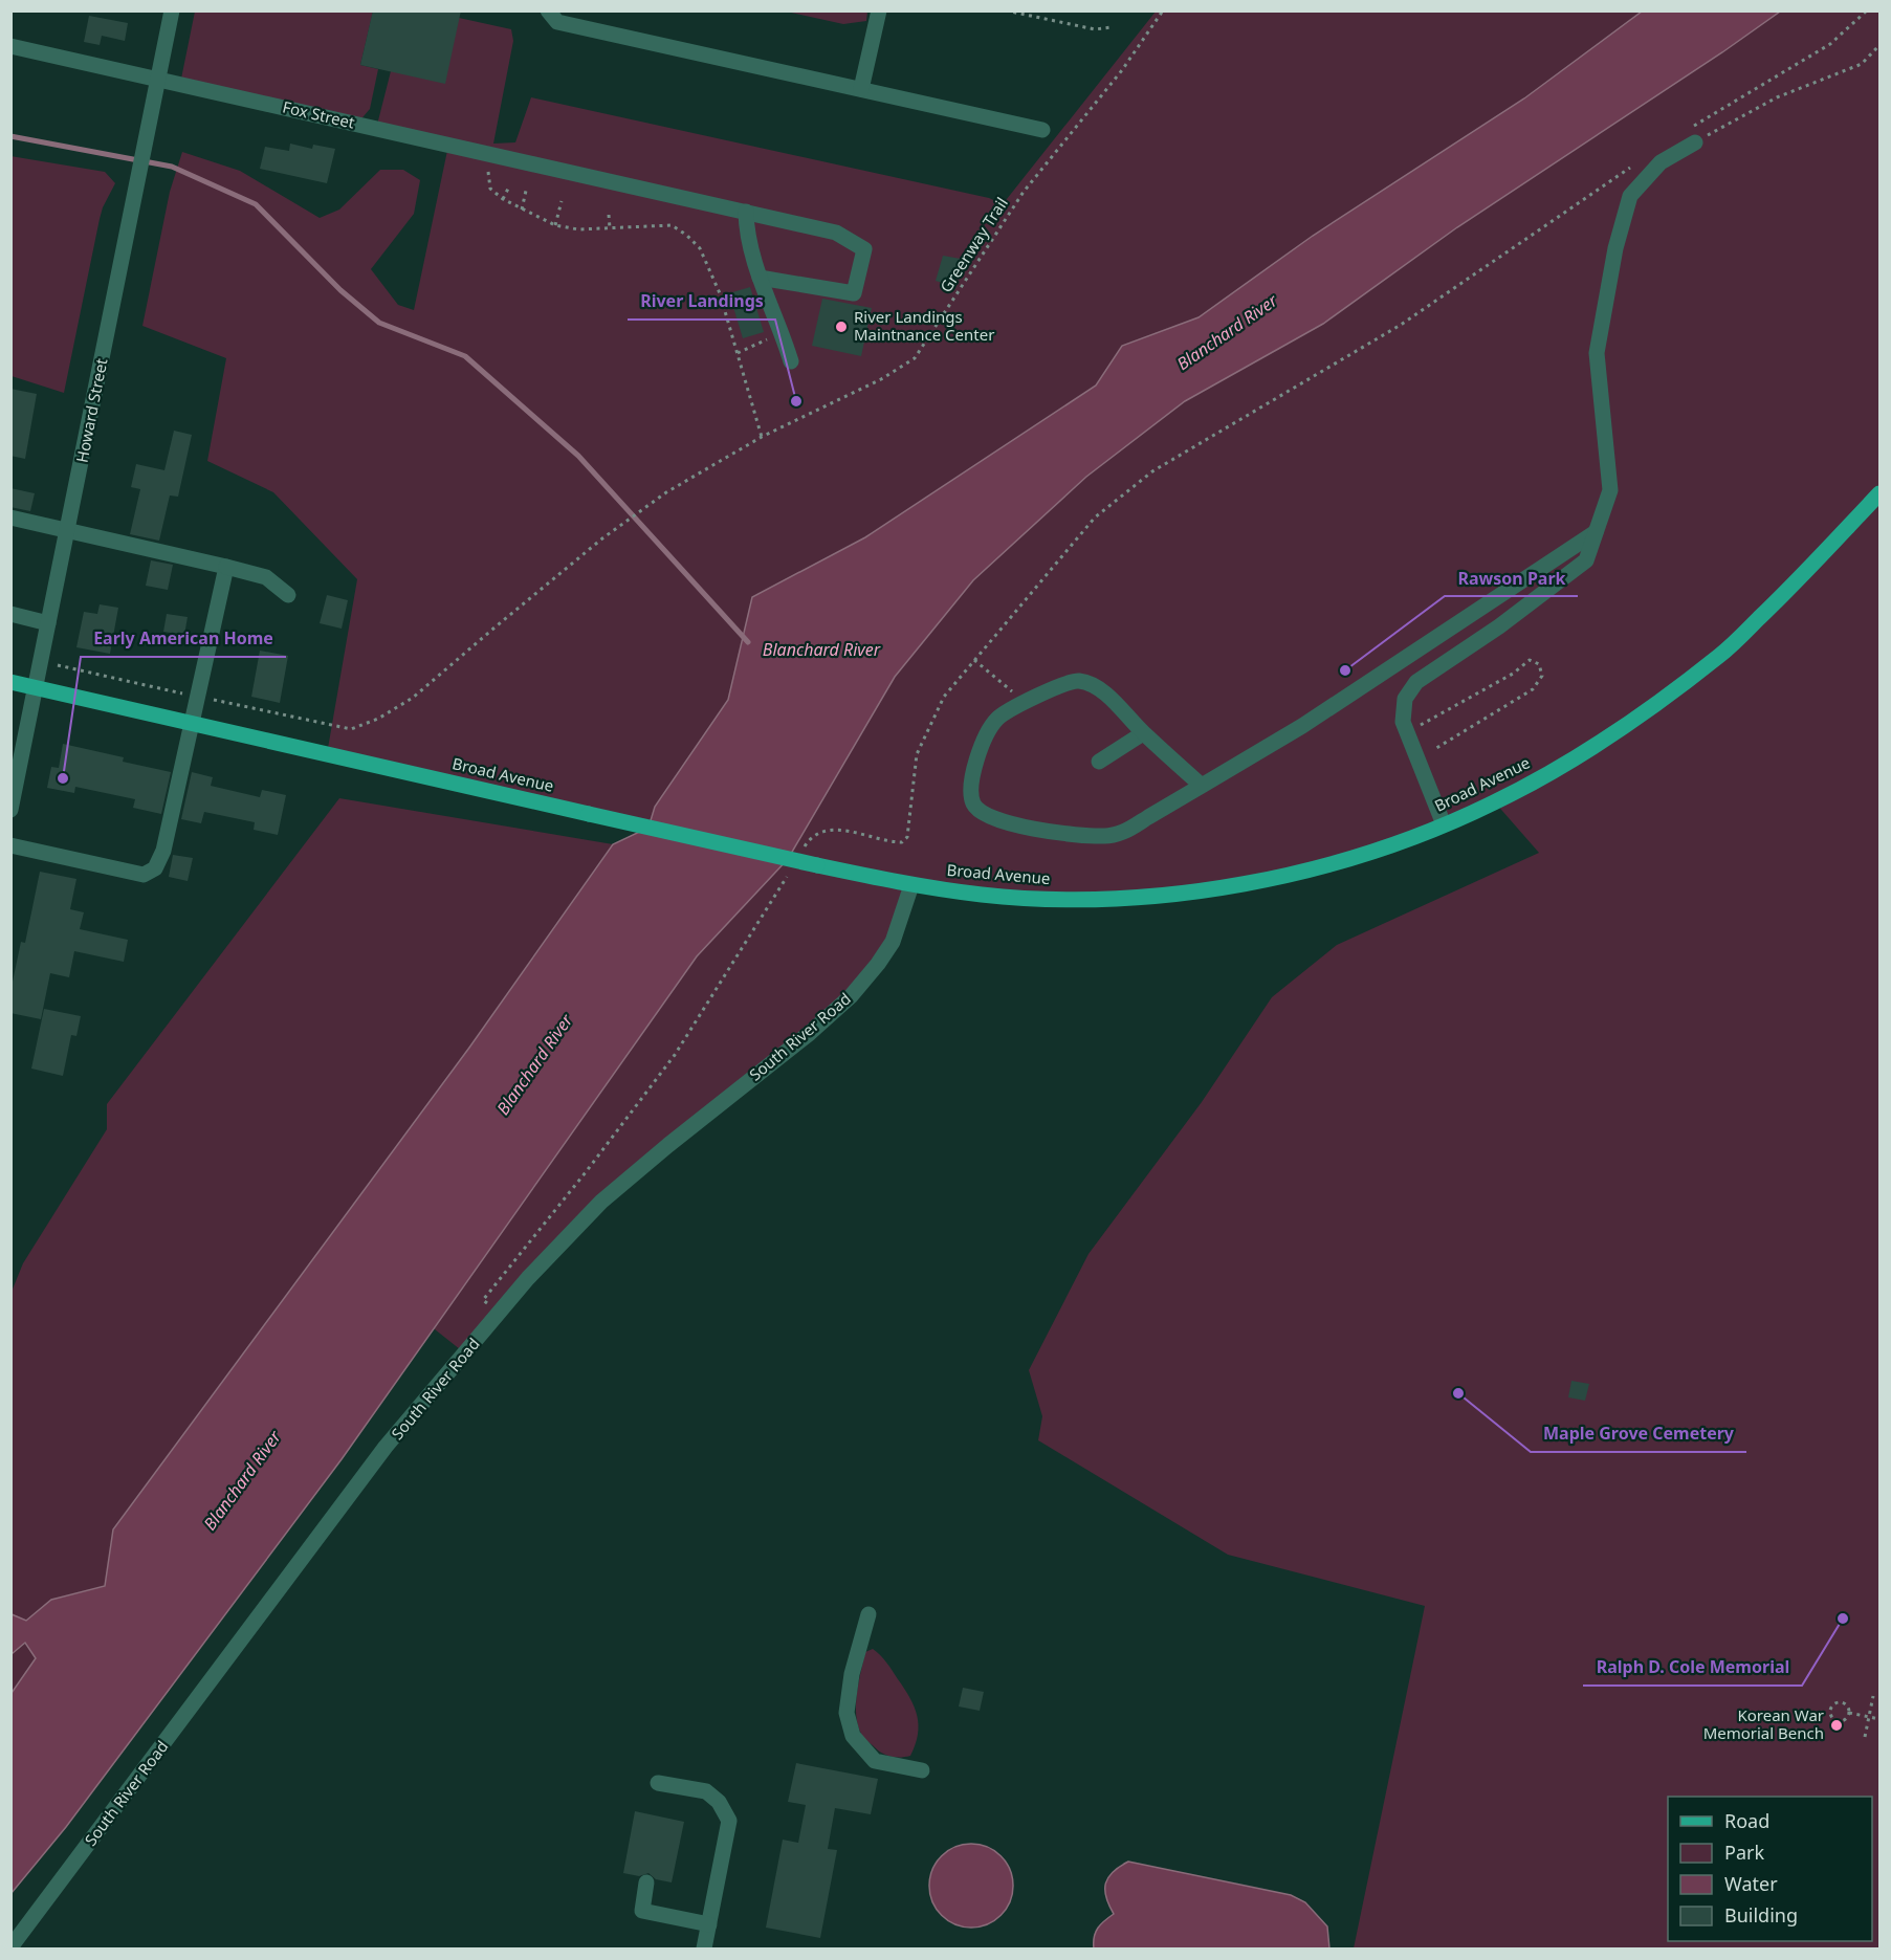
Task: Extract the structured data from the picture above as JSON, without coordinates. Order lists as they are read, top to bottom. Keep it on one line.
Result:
{"streets":{"main road":["Broad Avenue"],"street":["Fox Street","Howard Street","South River Road"],"path":["Greenway Trail"]},"crossings":[["Fox Street","Howard Street"],["Greenway Trail","Howard Street"],["Howard Street","Broad Avenue"],["Broad Avenue","South River Road"]],"water":["Blanchard River"],"places":["River Landings Maintnance Center","River Landings","Rawson Park","Early American Home","Maple Grove Cemetery","Ralph D. Cole Memorial","Korean War Memorial Bench"],"legend":["Road","Park","Water","Building"]}
